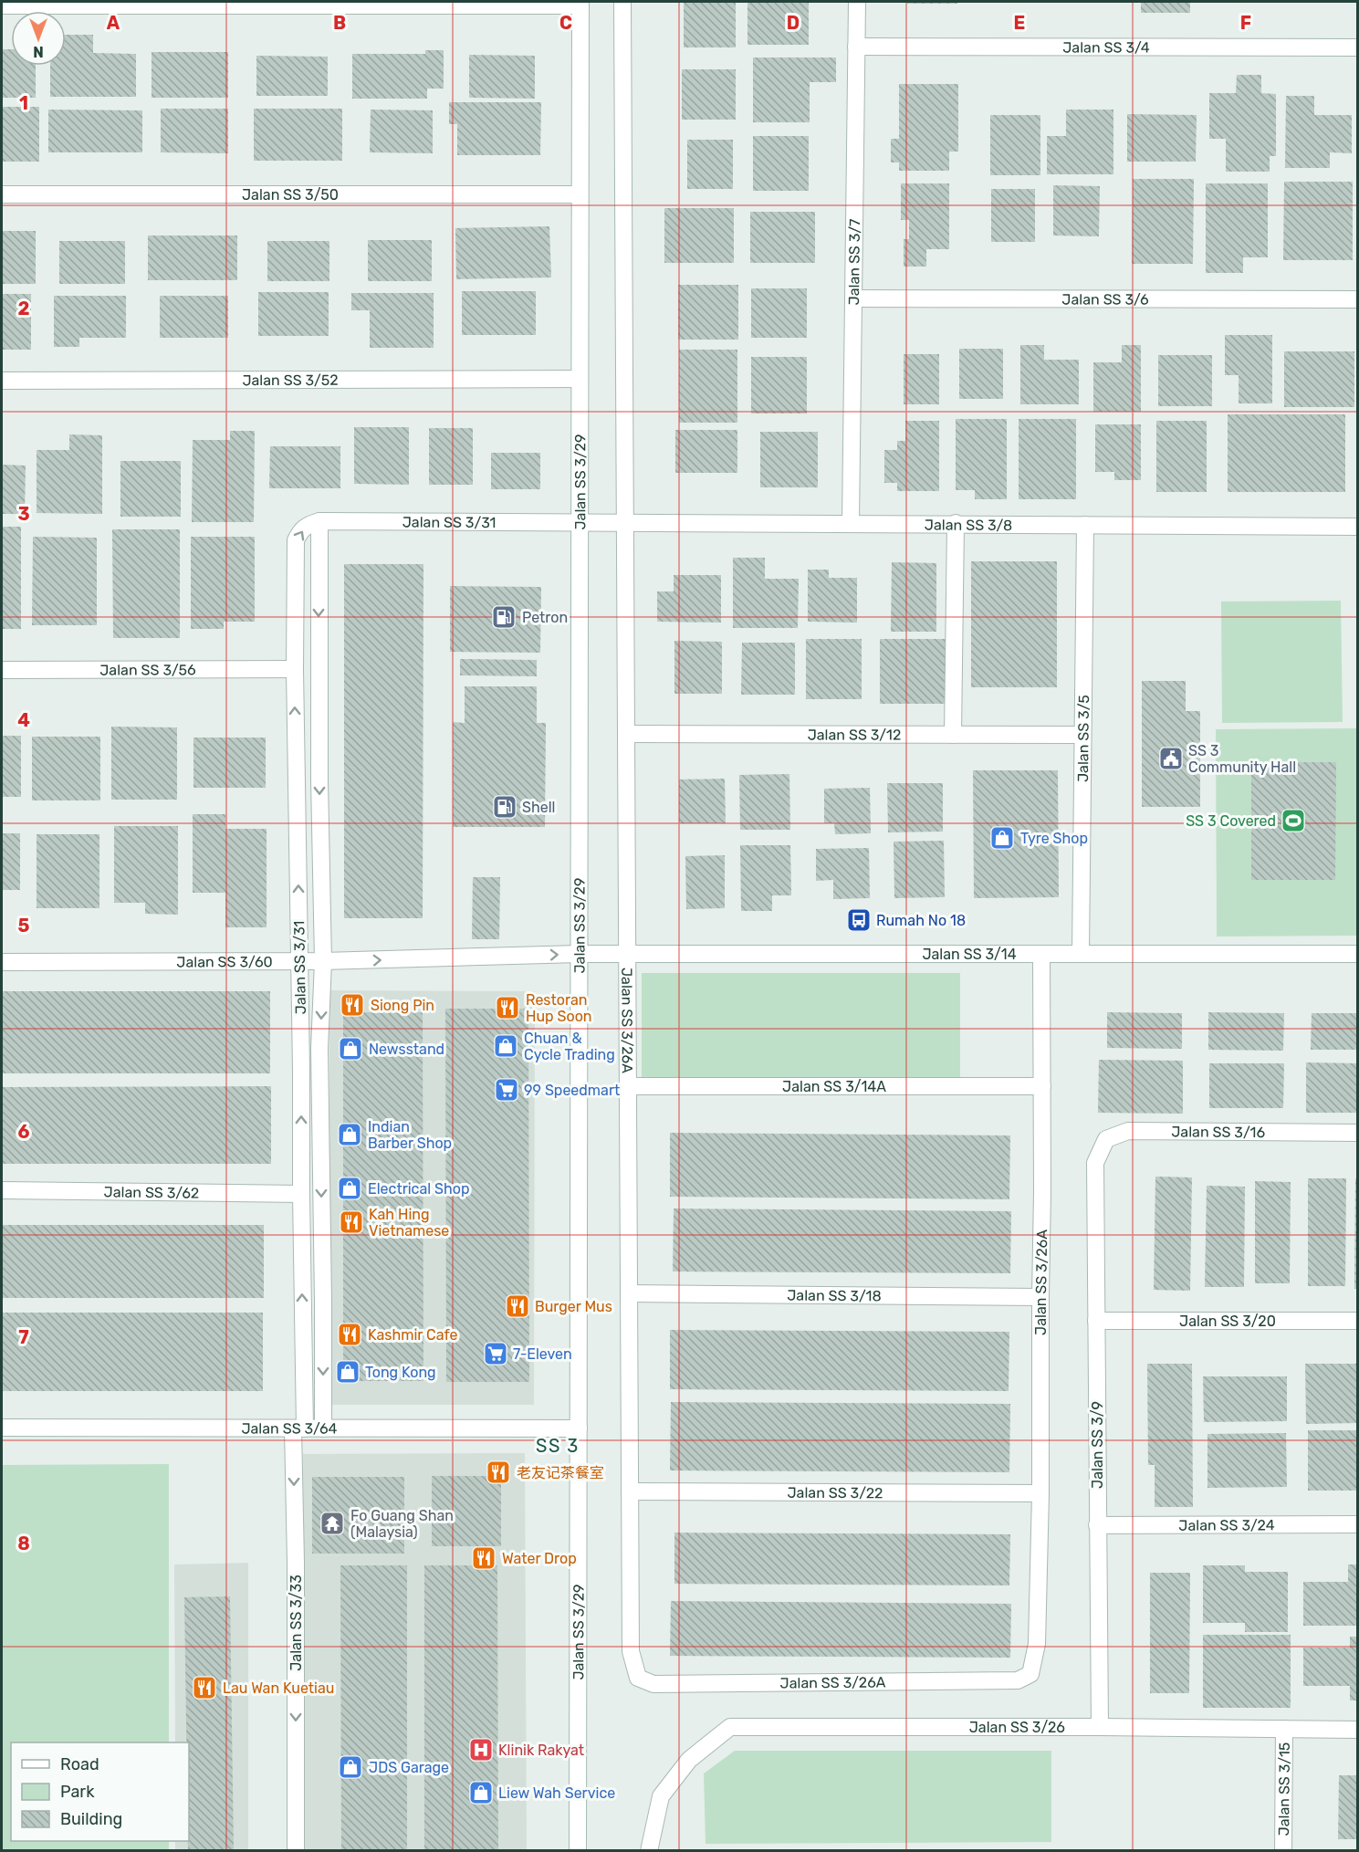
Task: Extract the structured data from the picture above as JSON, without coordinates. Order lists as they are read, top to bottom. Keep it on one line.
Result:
{"streets":{"street":["Jalan SS 3/4","Jalan SS 3/50","Jalan SS 3/7","Jalan SS 3/6","Jalan SS 3/52","Jalan SS 3/29","Jalan SS 3/31","Jalan SS 3/8","Jalan SS 3/56","Jalan SS 3/12","Jalan SS 3/5","Jalan SS 3/14","Jalan SS 3/60","Jalan SS 3/26A","Jalan SS 3/14A","Jalan SS 3/16","Jalan SS 3/62","Jalan SS 3/18","Jalan SS 3/20","Jalan SS 3/64","Jalan SS 3/9","Jalan SS 3/22","Jalan SS 3/24","Jalan SS 3/33","Jalan SS 3/26","Jalan SS 3/15"]},"crossings":[["Jalan SS 3/4","Jalan SS 3/7"],["Jalan SS 3/50","Jalan SS 3/29"],["Jalan SS 3/7","Jalan SS 3/6"],["Jalan SS 3/7","Jalan SS 3/8"],["Jalan SS 3/52","Jalan SS 3/29"],["Jalan SS 3/29","Jalan SS 3/31"],["Jalan SS 3/29","Jalan SS 3/8"],["Jalan SS 3/29","Jalan SS 3/14"],["Jalan SS 3/29","Jalan SS 3/60"],["Jalan SS 3/29","Jalan SS 3/64"],["Jalan SS 3/31","Jalan SS 3/8"],["Jalan SS 3/31","Jalan SS 3/56"],["Jalan SS 3/31","Jalan SS 3/60"],["Jalan SS 3/31","Jalan SS 3/62"],["Jalan SS 3/31","Jalan SS 3/64"],["Jalan SS 3/31","Jalan SS 3/33"],["Jalan SS 3/8","Jalan SS 3/5"],["Jalan SS 3/8","Jalan SS 3/26A"],["Jalan SS 3/12","Jalan SS 3/5"],["Jalan SS 3/12","Jalan SS 3/26A"],["Jalan SS 3/5","Jalan SS 3/14"],["Jalan SS 3/14","Jalan SS 3/60"],["Jalan SS 3/14","Jalan SS 3/26A"],["Jalan SS 3/26A","Jalan SS 3/14A"],["Jalan SS 3/26A","Jalan SS 3/18"],["Jalan SS 3/26A","Jalan SS 3/22"],["Jalan SS 3/16","Jalan SS 3/9"],["Jalan SS 3/20","Jalan SS 3/9"],["Jalan SS 3/64","Jalan SS 3/33"],["Jalan SS 3/9","Jalan SS 3/24"],["Jalan SS 3/9","Jalan SS 3/26"],["Jalan SS 3/26","Jalan SS 3/15"]],"one_way":["Jalan SS 3/60","Jalan SS 3/33"],"districts":["SS 3"],"places":{"fuel station":["Petron","Shell"],"public building":["SS 3 Community Hall"],"sports":["SS 3 Covered"],"shop":["Tyre Shop","Chuan & Cycle Trading","Newsstand","Indian Barber Shop","Electrical Shop","Tong Kong","JDS Garage","Liew Wah Service"],"bus stop":["Rumah No 18"],"restaurant":["Siong Pin","Restoran Hup Soon","Kah Hing Vietnamese","Burger Mus","Kashmir Cafe","老友记茶餐室","Water Drop","Lau Wan Kuetiau"],"supermarket":["99 Speedmart","7-Eleven"],"temple":["Fo Guang Shan (Malaysia)"],"hospital":["Klinik Rakyat"]},"legend":["Road","Park","Building"],"north":"bottom","grid":{"columns":["A","B","C","D","E","F"],"rows":["1","2","3","4","5","6","7","8"]}}
